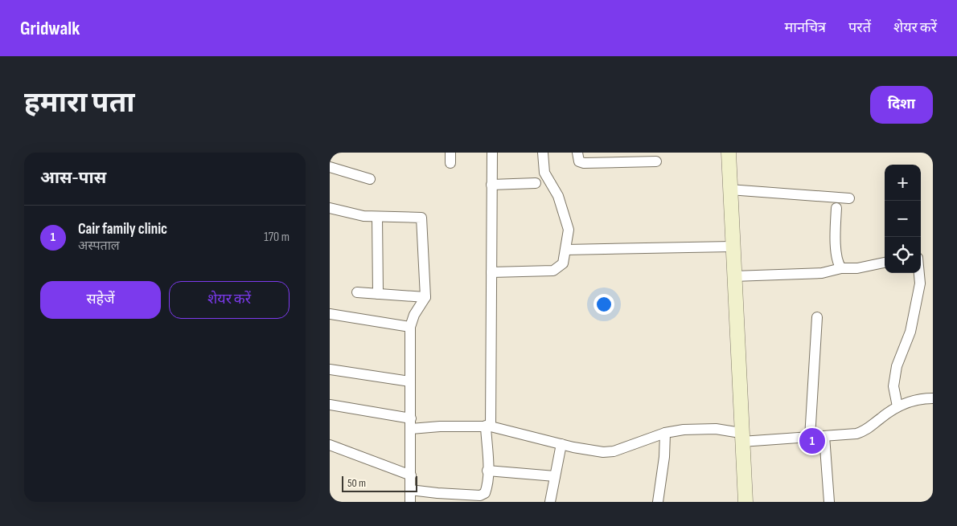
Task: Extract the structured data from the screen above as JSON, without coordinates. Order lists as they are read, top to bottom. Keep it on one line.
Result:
{"scale_bar":"50 m","page":{"header":"Gridwalk","nav":["मानचित्र","परतें","शेयर करें"],"title":"हमारा पता","buttons":["दिशा",["सहेजें","शेयर करें"]],"heading":"आस-पास","map_buttons":["+","−"],"list":[{"mark":"1","name":"Cair family clinic","note":"अस्पताल","value":"170 m"}],"pins":"1","scale":"50 m"}}
